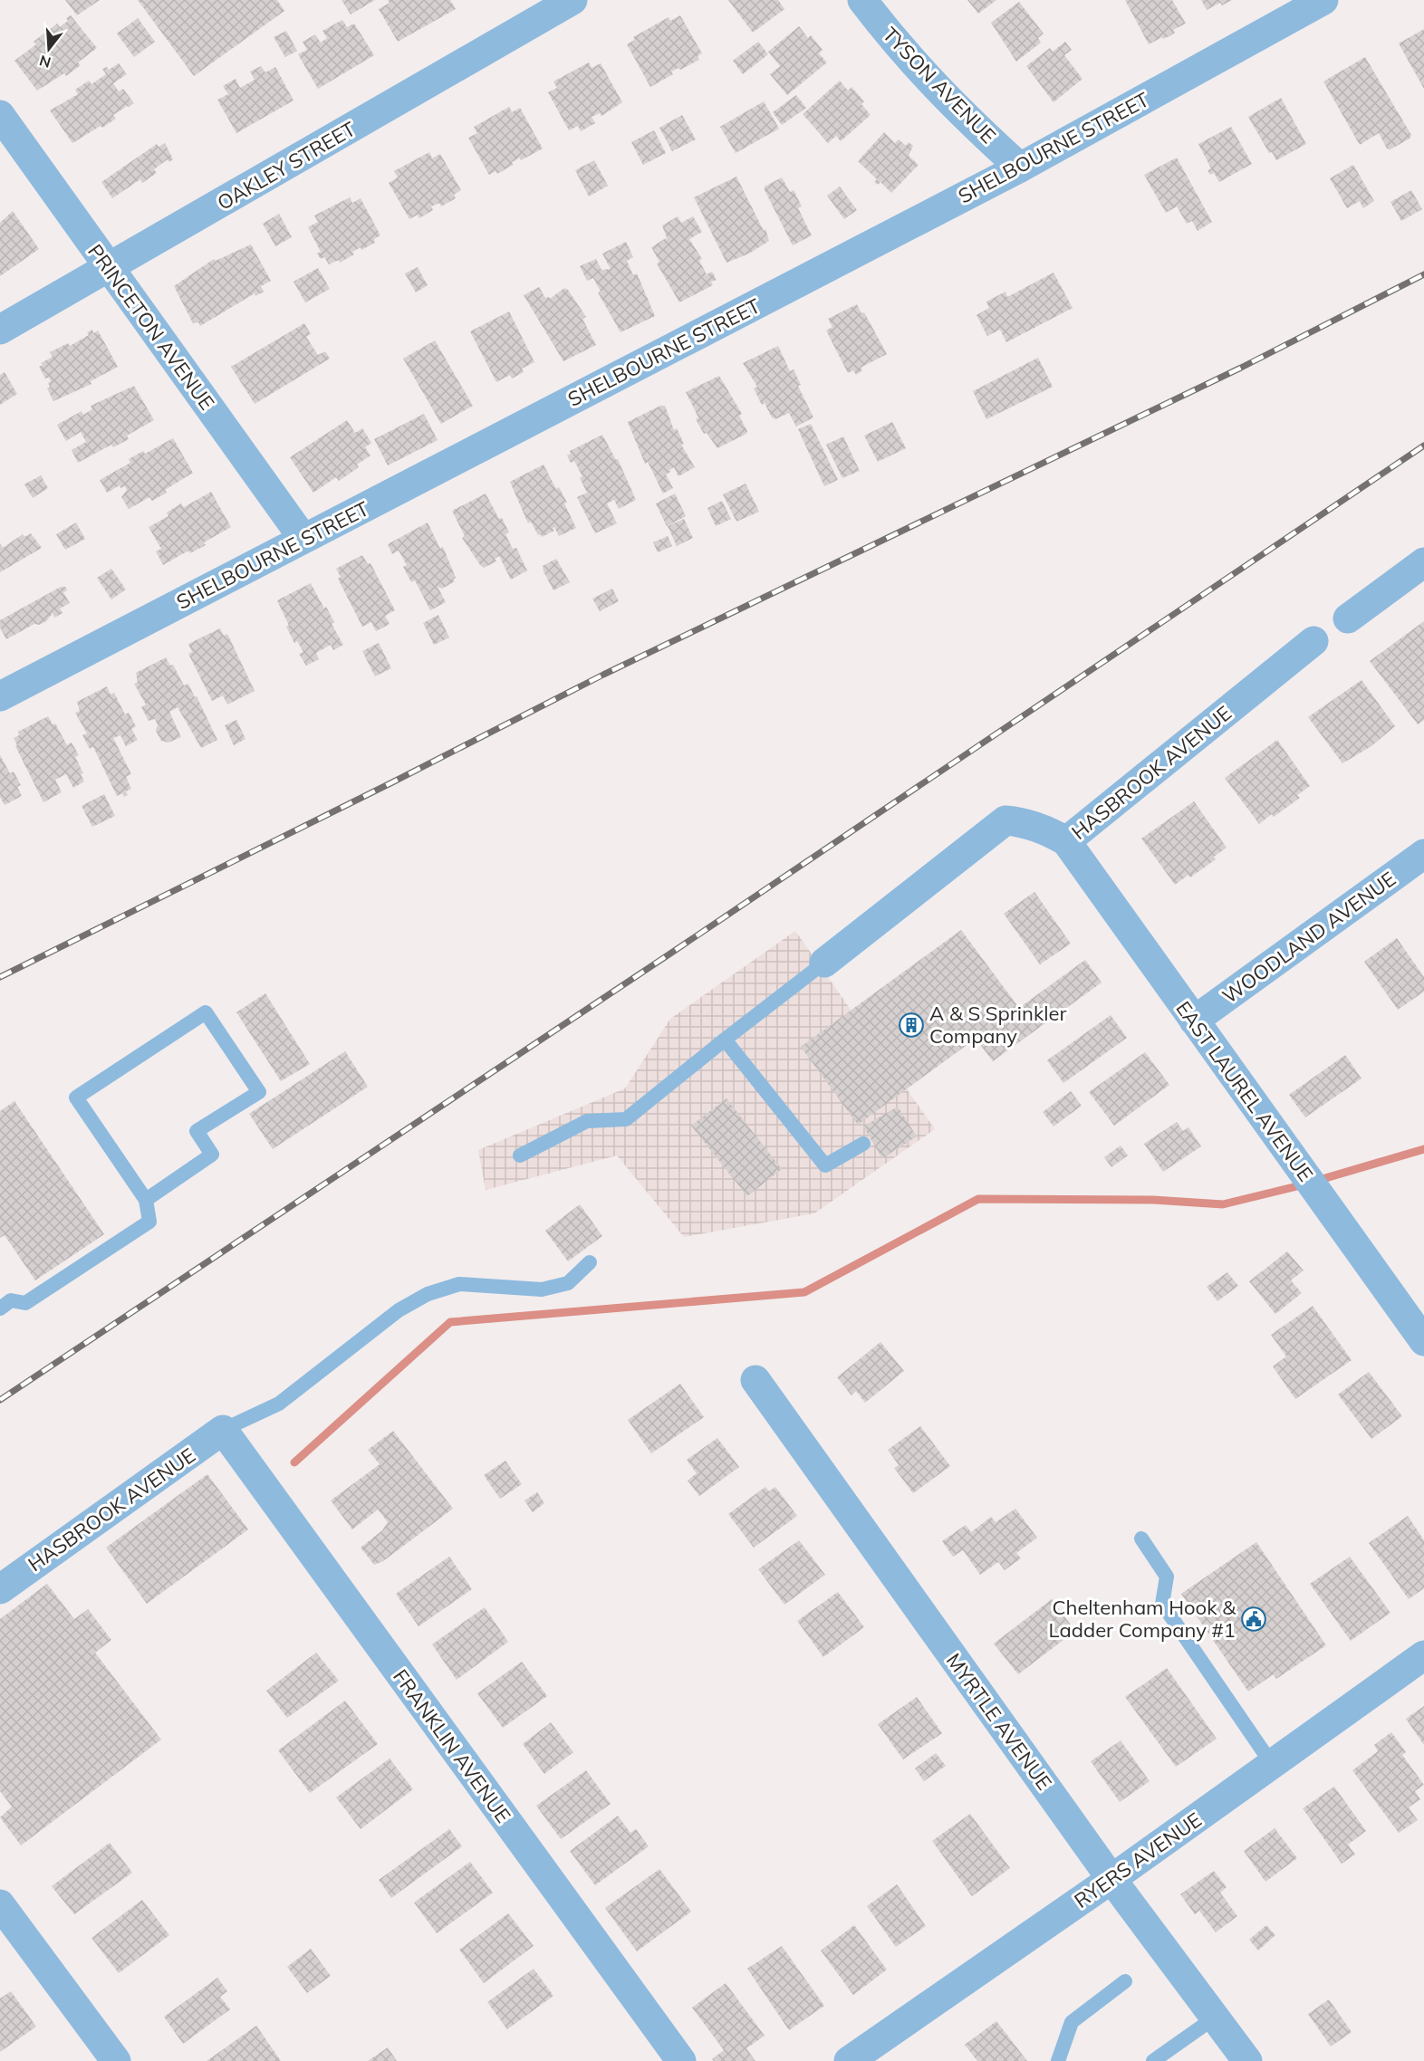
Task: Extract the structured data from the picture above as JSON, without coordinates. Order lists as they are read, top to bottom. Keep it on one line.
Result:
{"streets":{"street":["TYSON AVENUE","SHELBOURNE STREET","OAKLEY STREET","PRINCETON AVENUE","HASBROOK AVENUE","WOODLAND AVENUE","EAST LAUREL AVENUE","MYRTLE AVENUE","FRANKLIN AVENUE","RYERS AVENUE"]},"crossings":[["TYSON AVENUE","SHELBOURNE STREET"],["SHELBOURNE STREET","PRINCETON AVENUE"],["OAKLEY STREET","PRINCETON AVENUE"],["HASBROOK AVENUE","EAST LAUREL AVENUE"],["HASBROOK AVENUE","FRANKLIN AVENUE"],["WOODLAND AVENUE","EAST LAUREL AVENUE"],["MYRTLE AVENUE","RYERS AVENUE"]],"places":{"building":["A & S Sprinkler Company"],"public building":["Cheltenham Hook & Ladder Company #1"]},"north":"bottom"}
